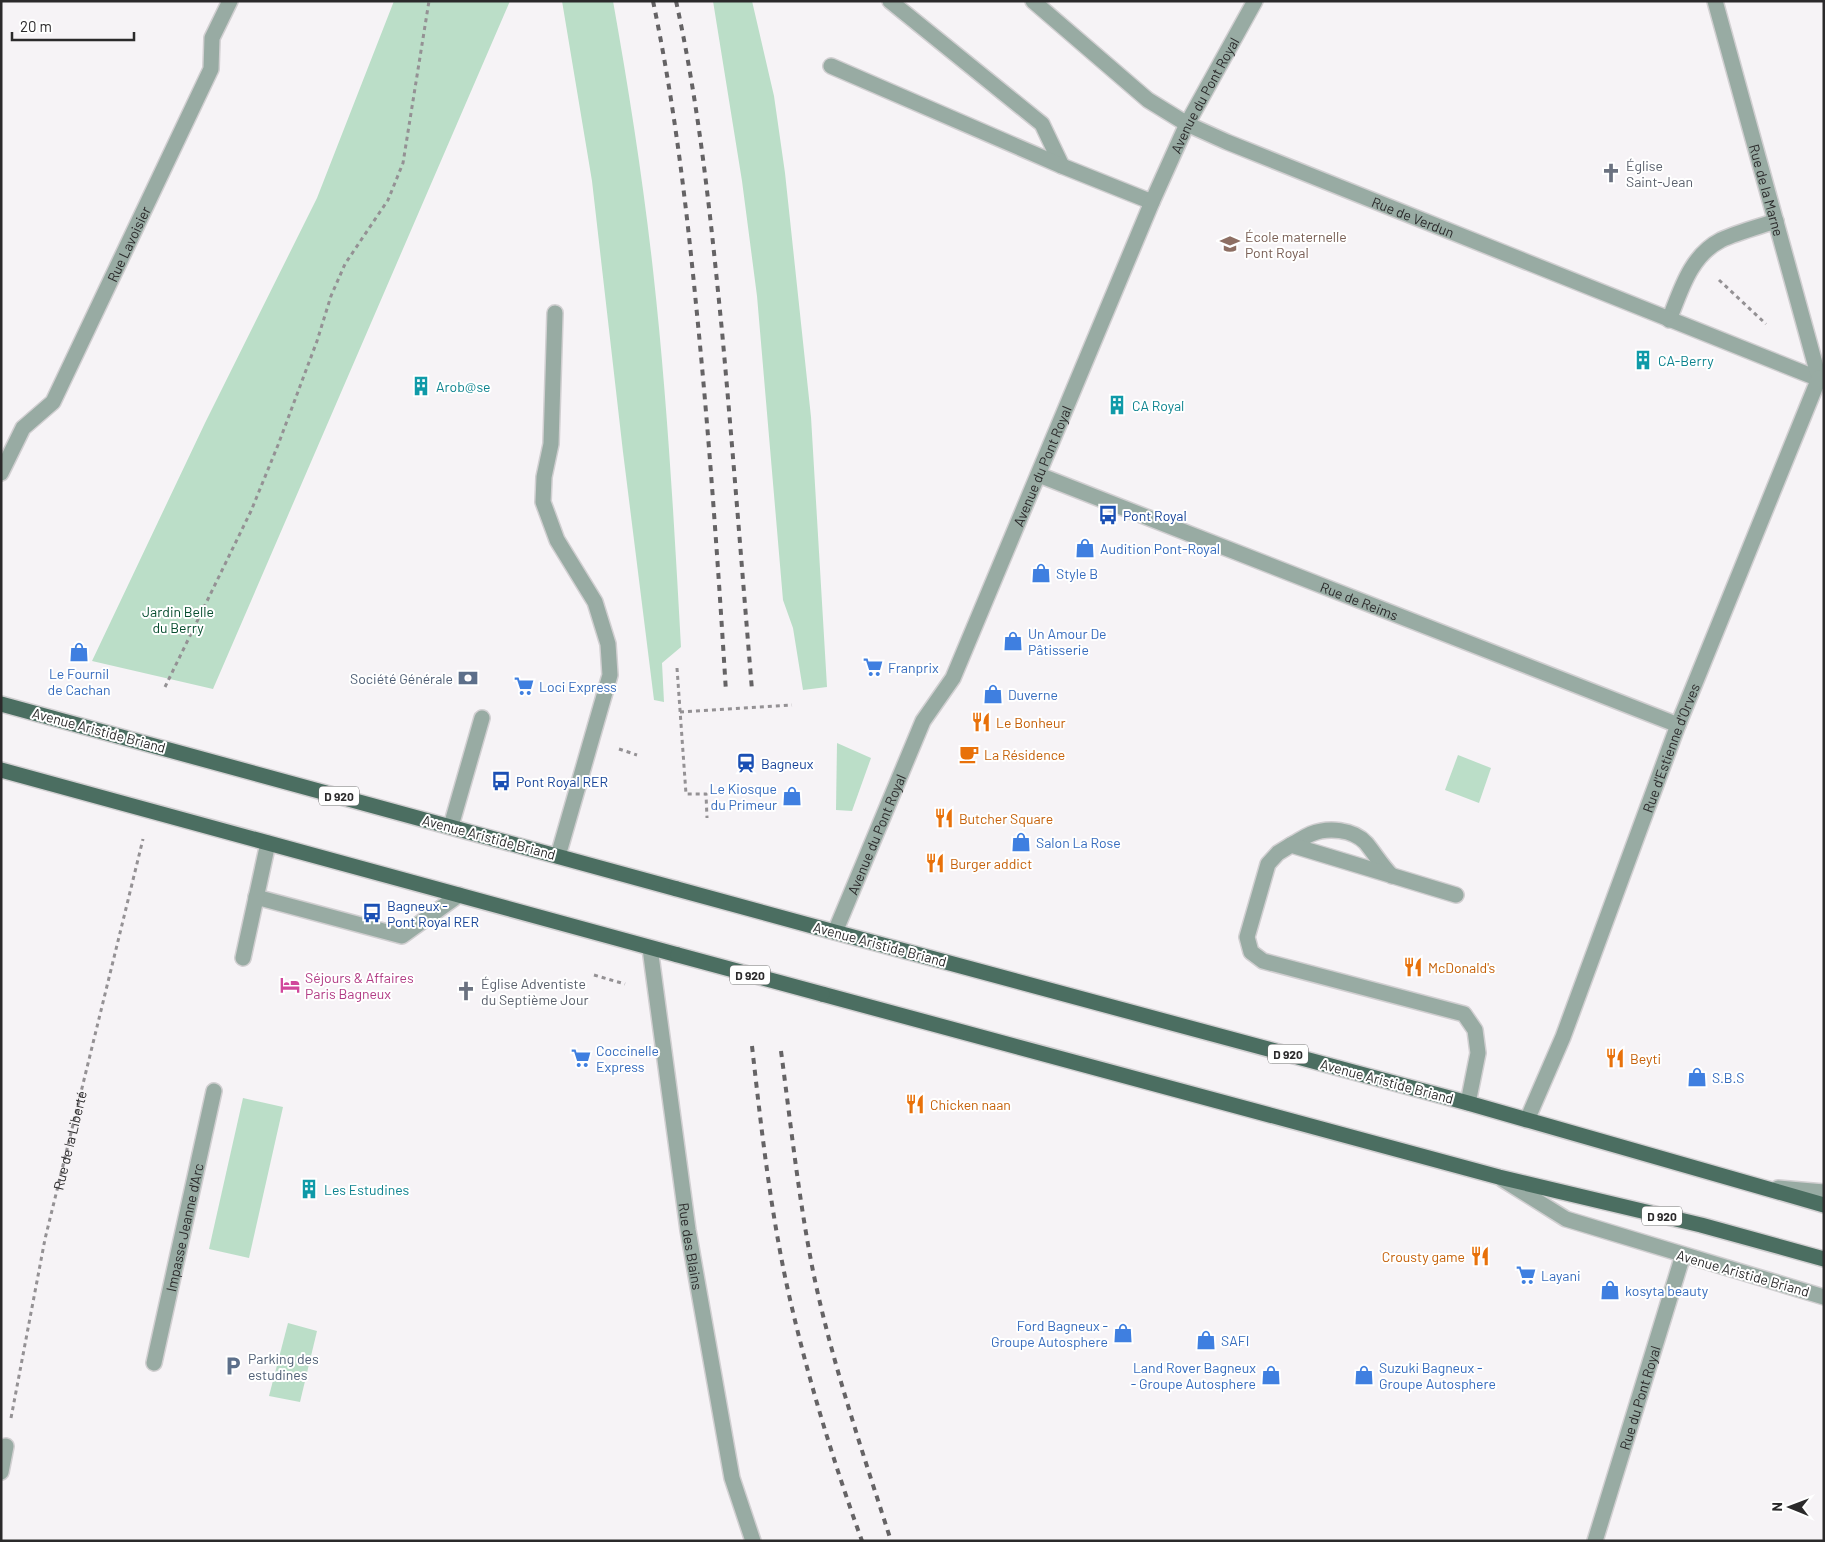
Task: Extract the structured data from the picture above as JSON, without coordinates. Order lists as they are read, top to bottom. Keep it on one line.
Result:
{"streets":{"main road":["Avenue Aristide Briand","D 920"],"street":["Avenue du Pont Royal","Rue de la Marne","Rue de Verdun","Rue Lavoisier","Rue de Reims","Rue d'Estienne d'Orves","Impasse Jeanne d'Arc","Rue des Blains","Rue du Pont Royal"],"path":["Rue de la Liberté"]},"crossings":[["Avenue du Pont Royal","Rue de Verdun"],["Avenue du Pont Royal","Rue de Reims"],["Avenue du Pont Royal","Avenue Aristide Briand"],["Rue de la Marne","Rue de Verdun"],["Rue de la Marne","Rue d'Estienne d'Orves"],["Rue de Verdun","Rue d'Estienne d'Orves"],["Rue de Reims","Rue d'Estienne d'Orves"],["Avenue Aristide Briand","Rue d'Estienne d'Orves"],["Avenue Aristide Briand","Rue de la Liberté"],["Avenue Aristide Briand","Rue des Blains"],["Avenue Aristide Briand","Rue du Pont Royal"]],"parks":["Jardin Belle du Berry"],"places":{"church":["Église Saint-Jean","Église Adventiste du Septième Jour"],"school or university":["École maternelle Pont Royal"],"building":["CA-Berry","Arob@se","CA Royal","Les Estudines"],"bus stop":["Pont Royal","Pont Royal RER","Bagneux - Pont Royal RER"],"shop":["Audition Pont-Royal","Style B","Un Amour De Pâtisserie","Le Fournil de Cachan","Duverne","Le Kiosque du Primeur","Salon La Rose","S.B.S","kosyta beauty","Ford Bagneux - Groupe Autosphere","SAFI","Land Rover Bagneux - Groupe Autosphere","Suzuki Bagneux - Groupe Autosphere"],"supermarket":["Franprix","Loci Express","Coccinelle Express","Layani"],"bank":["Société Générale"],"restaurant":["Le Bonheur","Butcher Square","Burger addict","McDonald's","Beyti","Chicken naan","Crousty game"],"cafe":["La Résidence"],"station":["Bagneux"],"hotel":["Séjours & Affaires Paris Bagneux"],"parking":["Parking des estudines"]},"scale_bar":"20 m","north":"left"}
